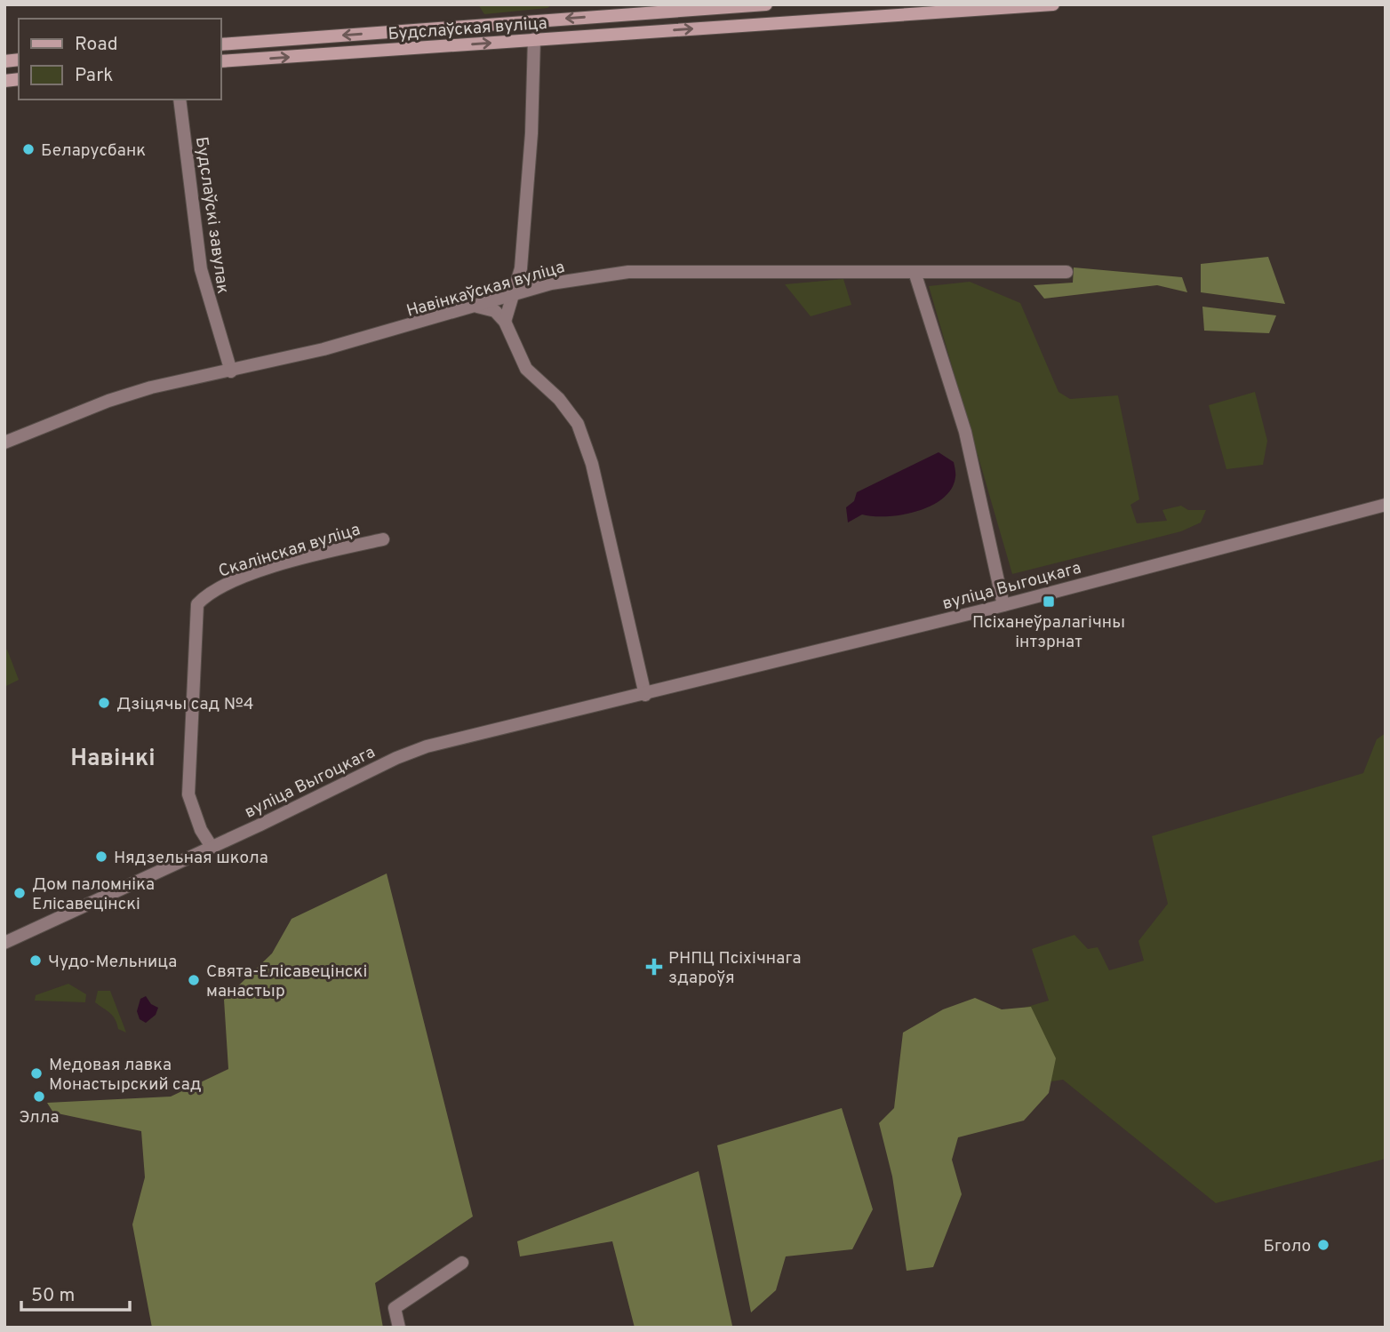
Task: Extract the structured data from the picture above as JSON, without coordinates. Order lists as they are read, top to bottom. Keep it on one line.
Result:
{"streets":{"main road":["Будслаўская вуліца"],"street":["Будслаўскі завулак","Навінкаўская вуліца","Скалінская вуліца","вуліца Выгоцкага"]},"crossings":[["Будслаўскі завулак","Навінкаўская вуліца"],["Скалінская вуліца","вуліца Выгоцкага"]],"districts":["Навінкі"],"places":{"other":["Беларусбанк","Дзіцячы сад №4","Нядзельная школа","Дом паломніка Елісавецінскі","Чудо-Мельница","Свята-Елісавецінскі манастыр","Медовая лавка Монастырский сад","Элла","Бголо"],"transit":["Псіханеўралагічны інтэрнат"],"health":["РНПЦ Псіхічнага здароўя"]},"legend":["Road","Park"],"scale_bar":"50 m"}
